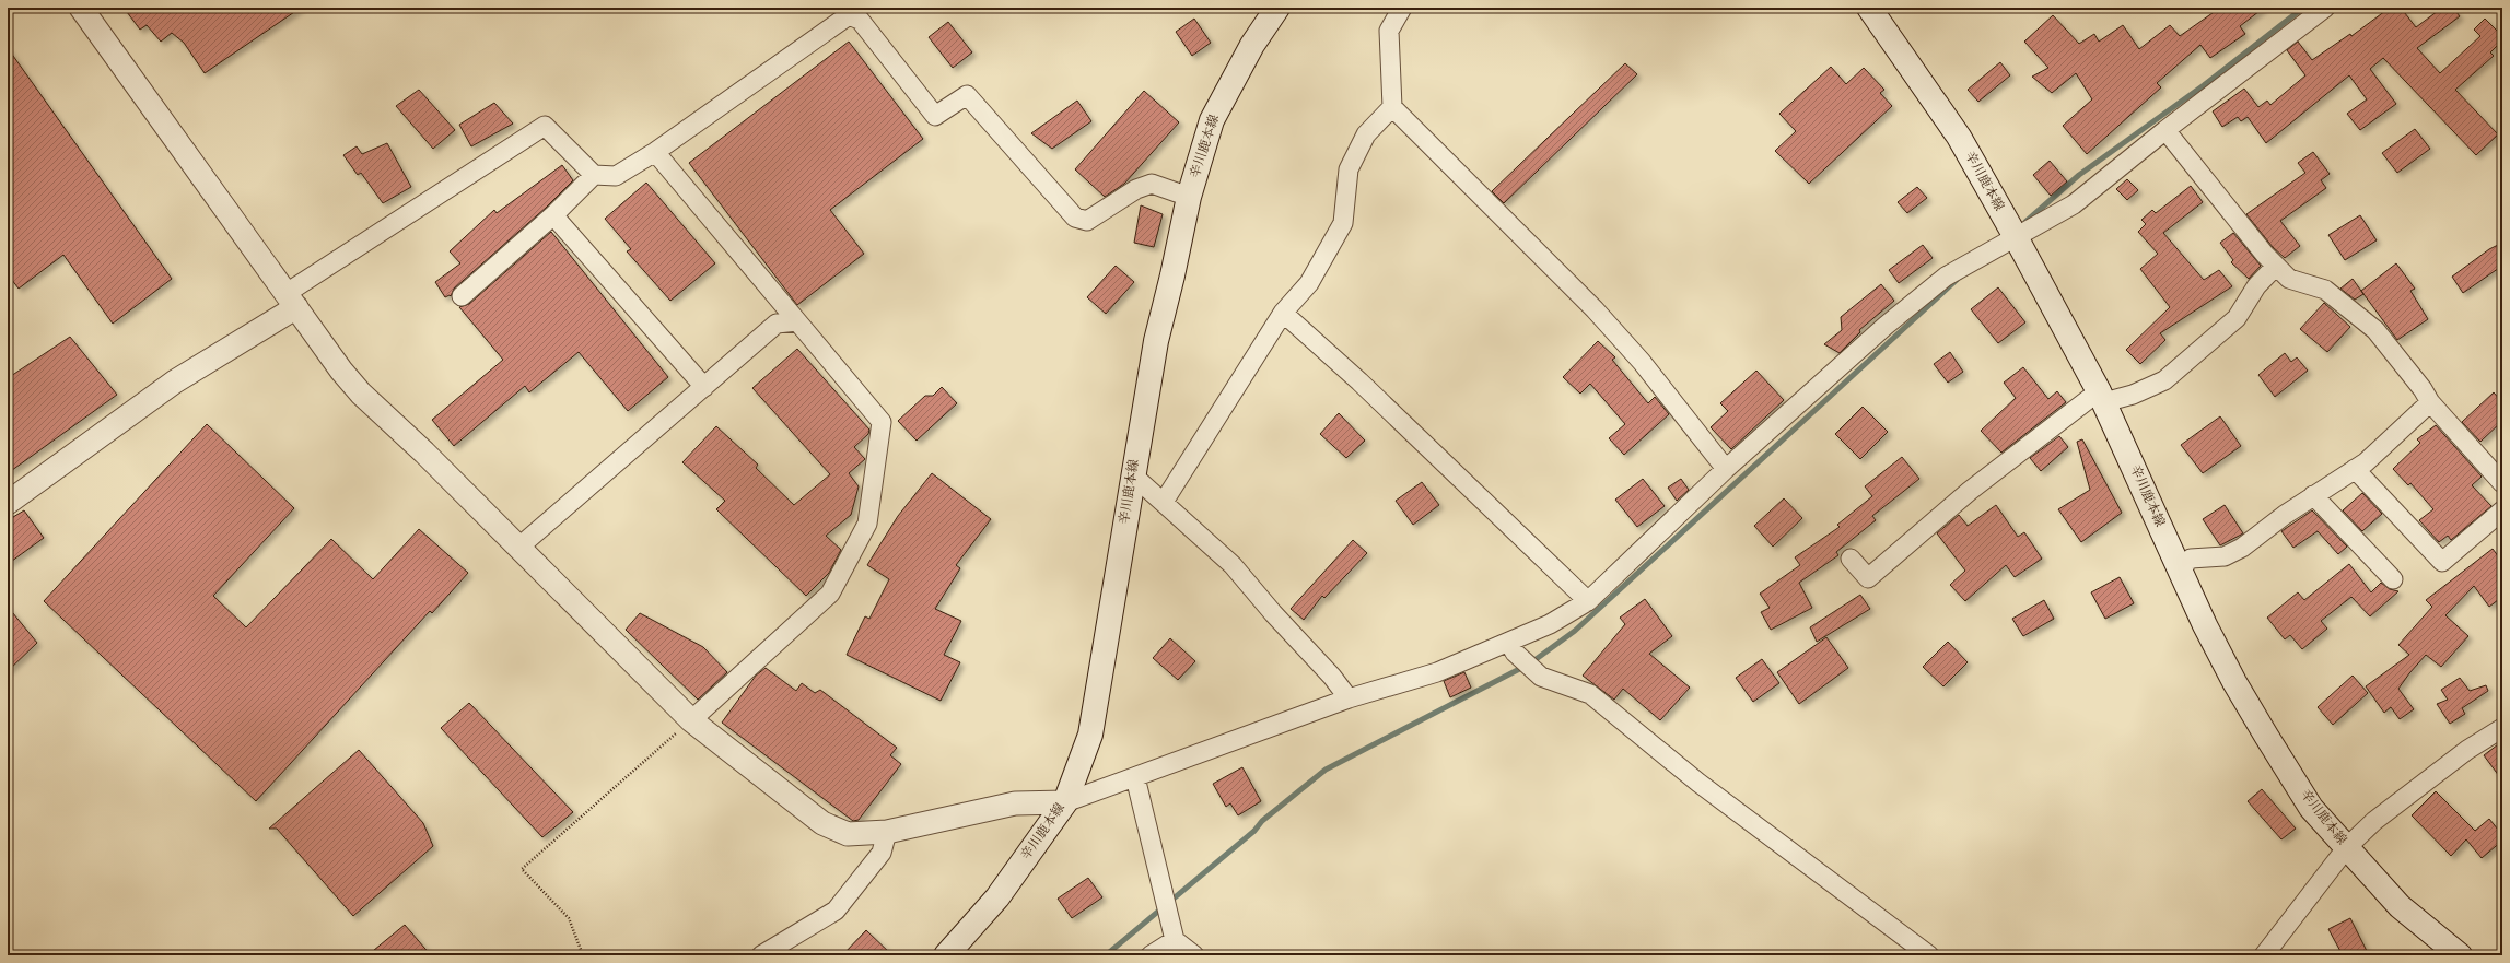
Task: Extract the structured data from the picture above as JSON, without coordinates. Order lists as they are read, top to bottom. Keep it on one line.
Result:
{"streets":{"main road":["辛川鹿本線"]}}
